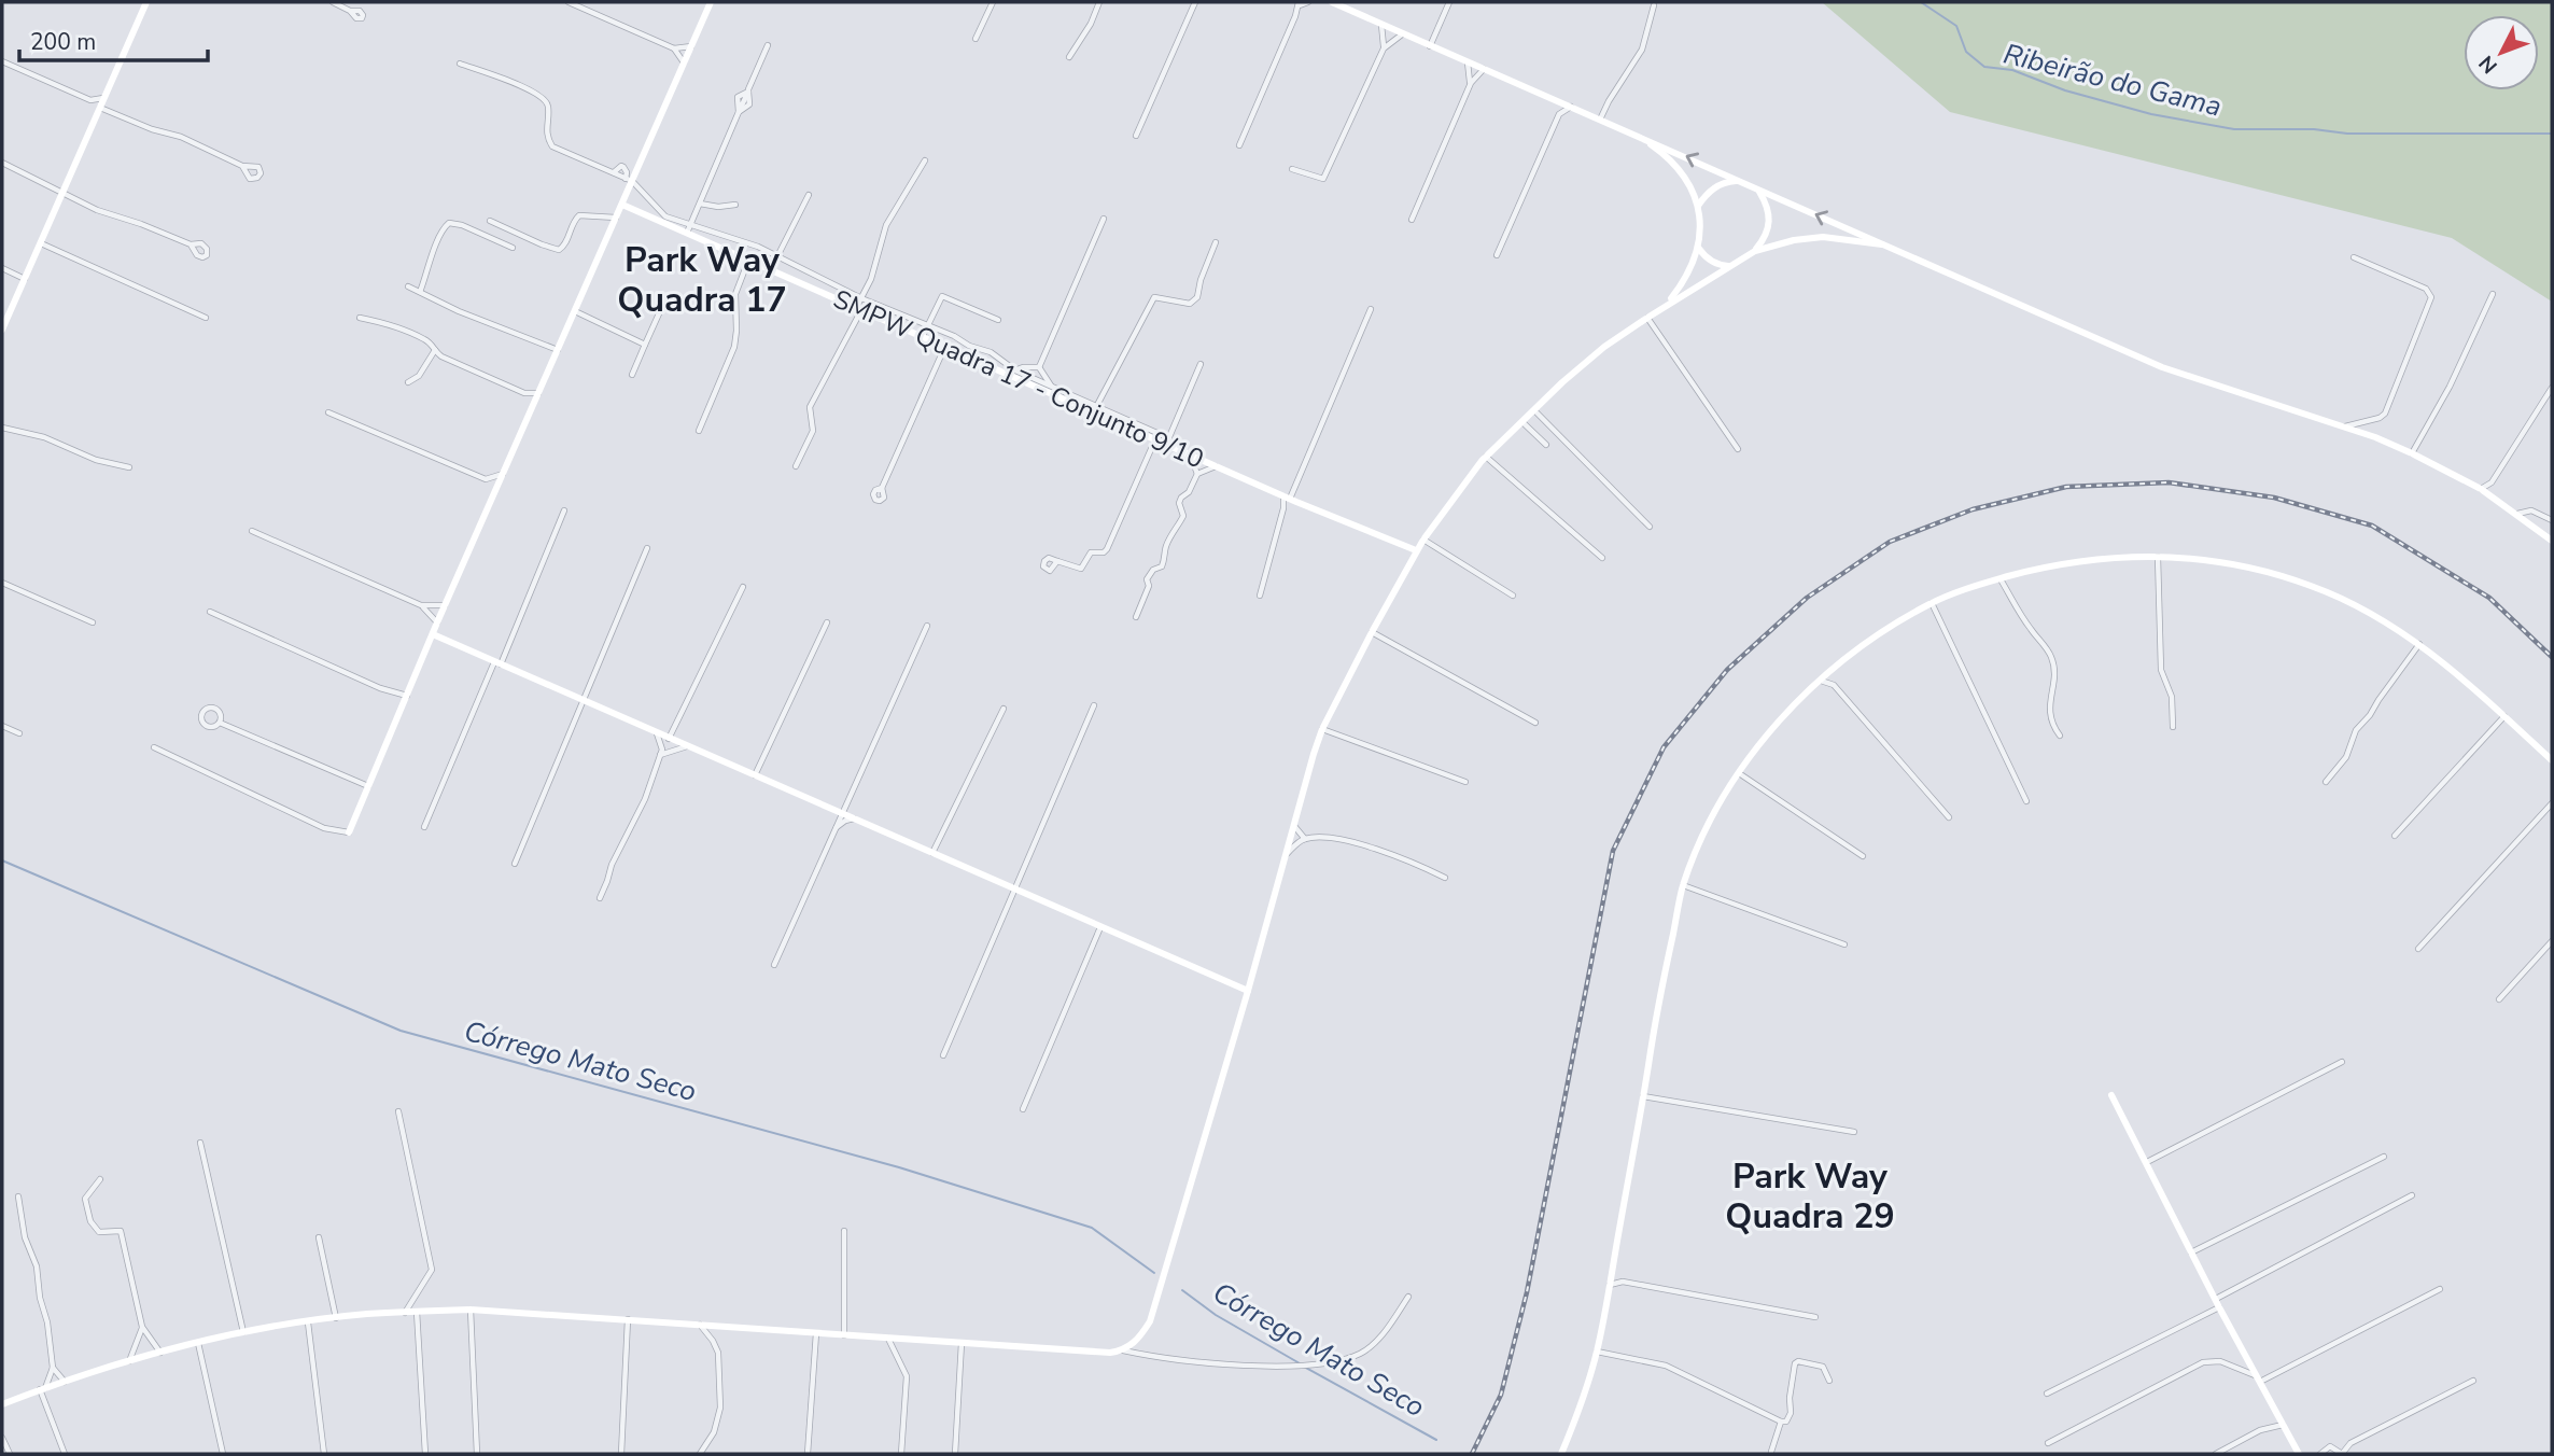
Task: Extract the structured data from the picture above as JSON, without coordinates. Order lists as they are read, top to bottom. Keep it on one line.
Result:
{"streets":{"street":["SMPW Quadra 17 - Conjunto 9/10"]},"districts":["Park Way Quadra 17","Park Way Quadra 29"],"water":["Ribeirão do Gama","Córrego Mato Seco"],"scale_bar":"200 m","north":"bottom left"}
